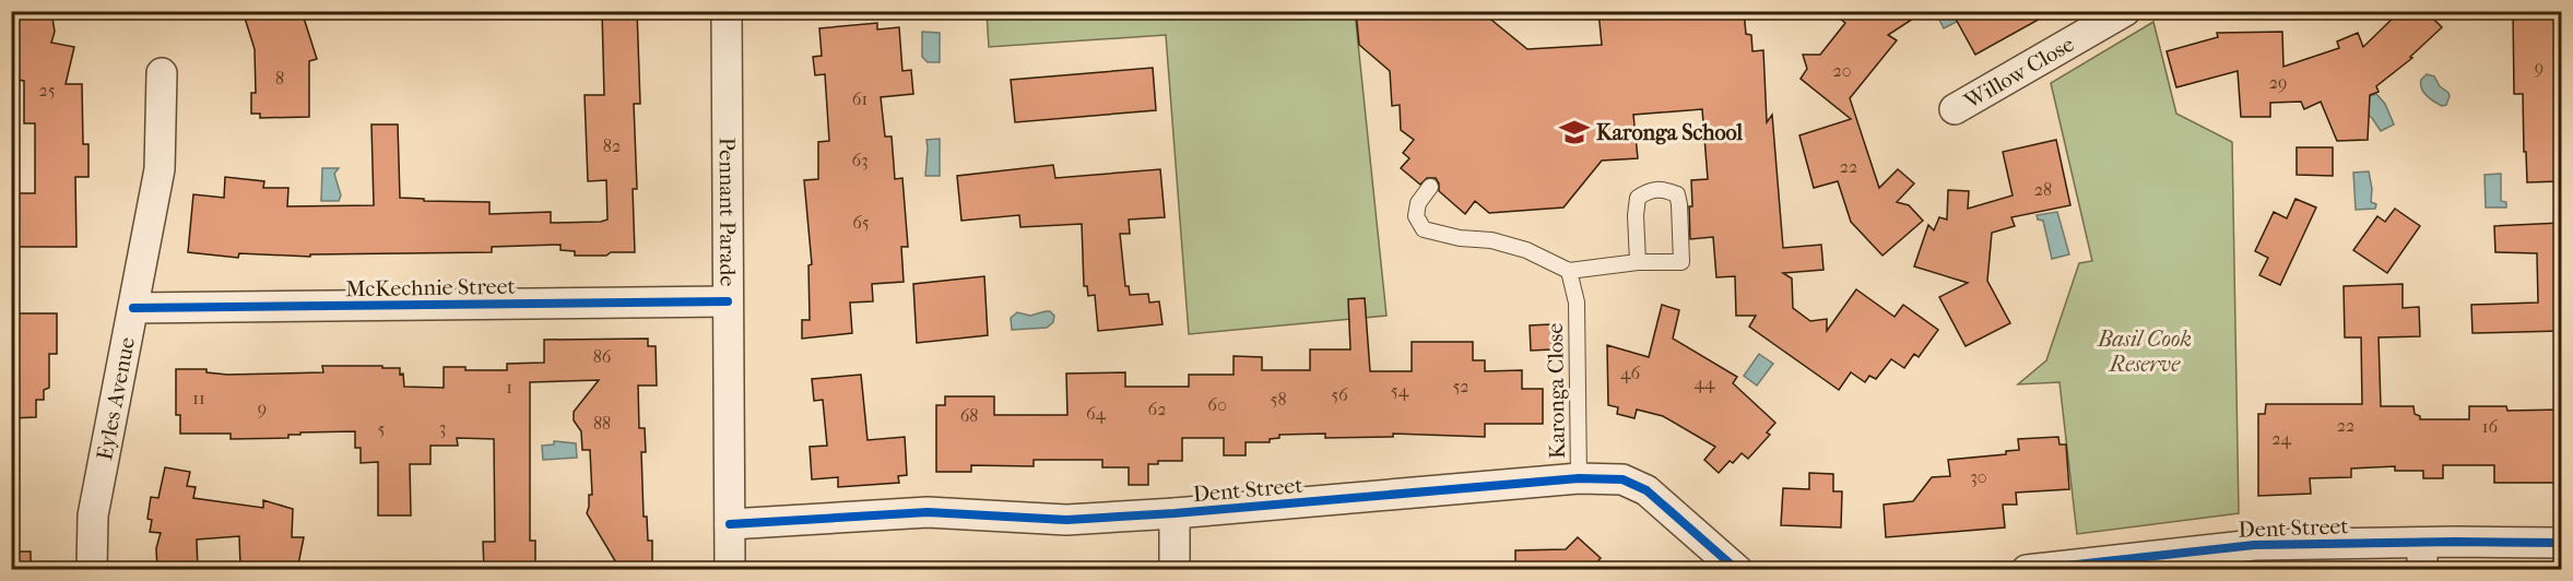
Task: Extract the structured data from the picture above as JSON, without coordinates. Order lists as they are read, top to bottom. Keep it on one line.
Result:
{"streets":{"street":["Willow Close","Pennant Parade","McKechnie Street","Eyles Avenue","Dent Street"],"lane":["Karonga Close"]},"crossings":[["Pennant Parade","McKechnie Street"],["Pennant Parade","Dent Street"],["McKechnie Street","Eyles Avenue"],["Karonga Close","Dent Street"]],"parks":["Basil Cook Reserve"],"places":{"school or university":["Karonga School"]},"house_numbers":["9","20","8","29","25","61","82","63","22","28","65","86","46","44","52","1","54","56","11","58","60","9","62","64","68","88","22","16","3","5","24","30"]}
